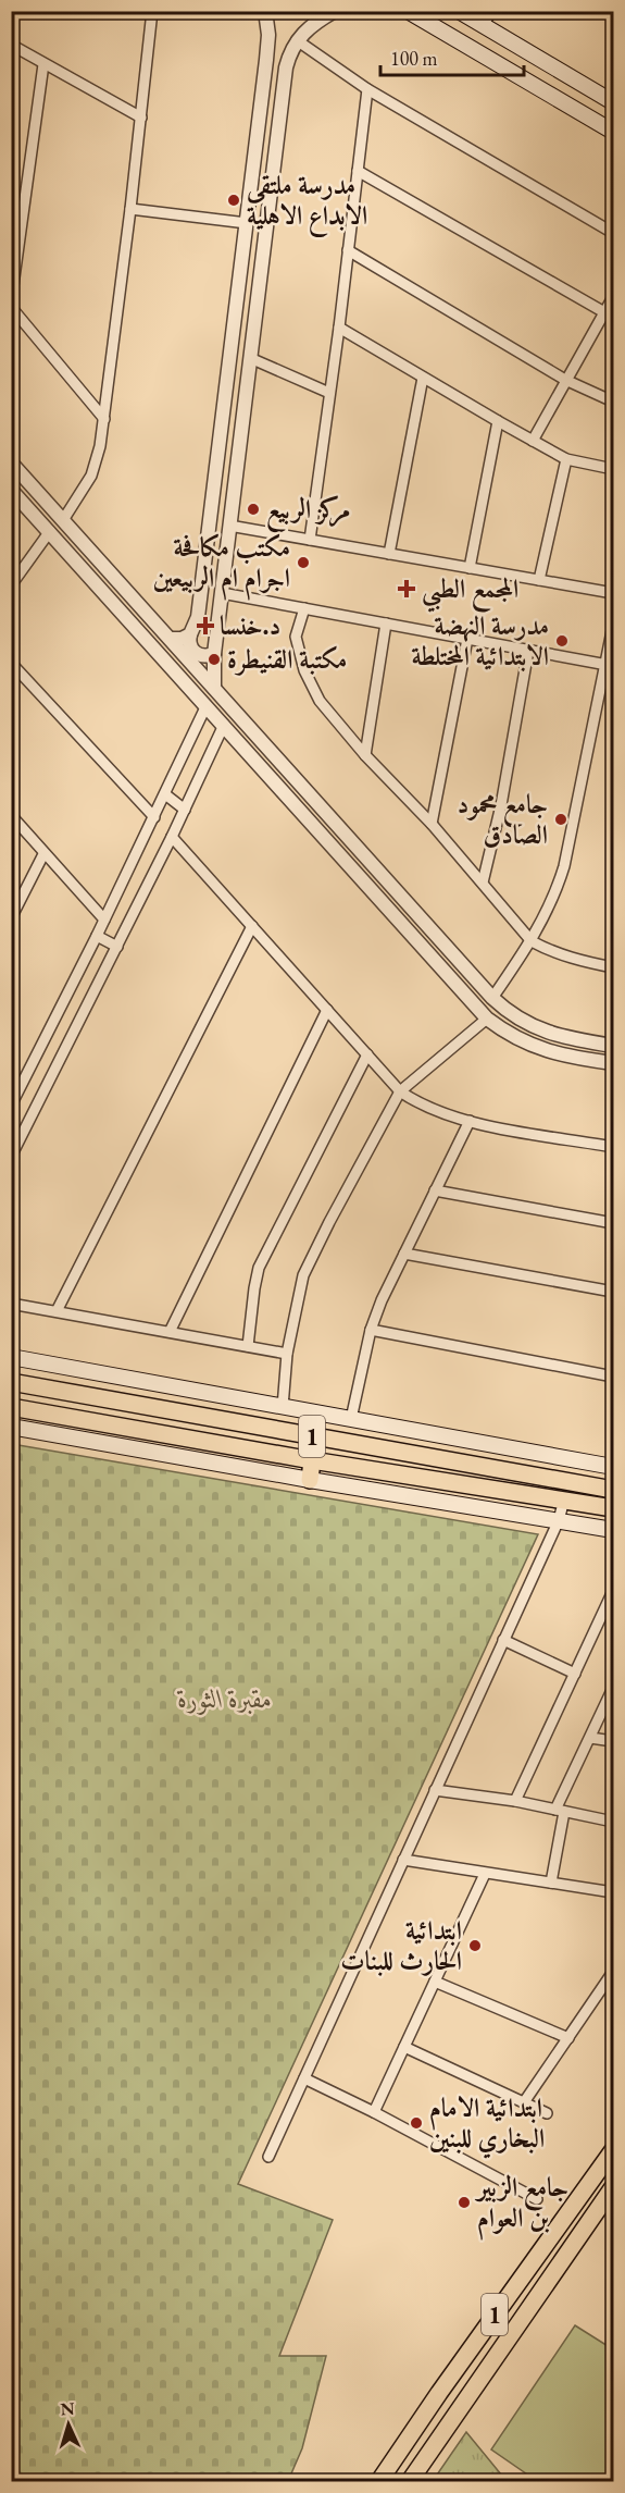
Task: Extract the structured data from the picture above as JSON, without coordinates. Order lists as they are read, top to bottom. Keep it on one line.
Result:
{"streets":{"highway":["1"]},"parks":["مقبرة الثورة"],"places":{"other":["مدرسة ملتقى الابداع الاهلية","مركز الربيع","مكتب مكافحة اجرام ام الربيعين","مدرسة النهضة الابتدائية المختلطة","مكتبة القنيطرة","جامع محمود الصادق","ابتدائية الحارث للبنات","ابتدائية الامام البخاري للبنين","جامع الزبير بن العوام"],"health":["المجمع الطبي","د.خنسا"]},"scale_bar":"100 m","north":"top"}
